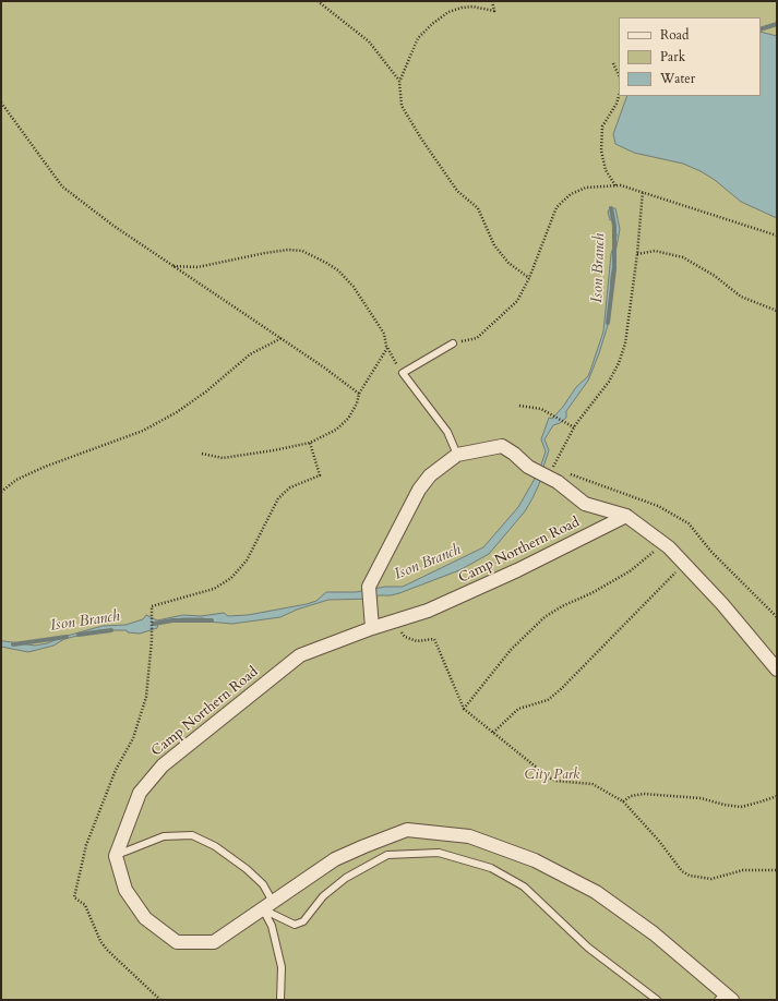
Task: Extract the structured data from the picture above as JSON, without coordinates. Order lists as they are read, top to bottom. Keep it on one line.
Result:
{"streets":{"street":["Camp Northern Road"]},"water":["Ison Branch"],"parks":["City Park"],"legend":["Road","Park","Water"]}
